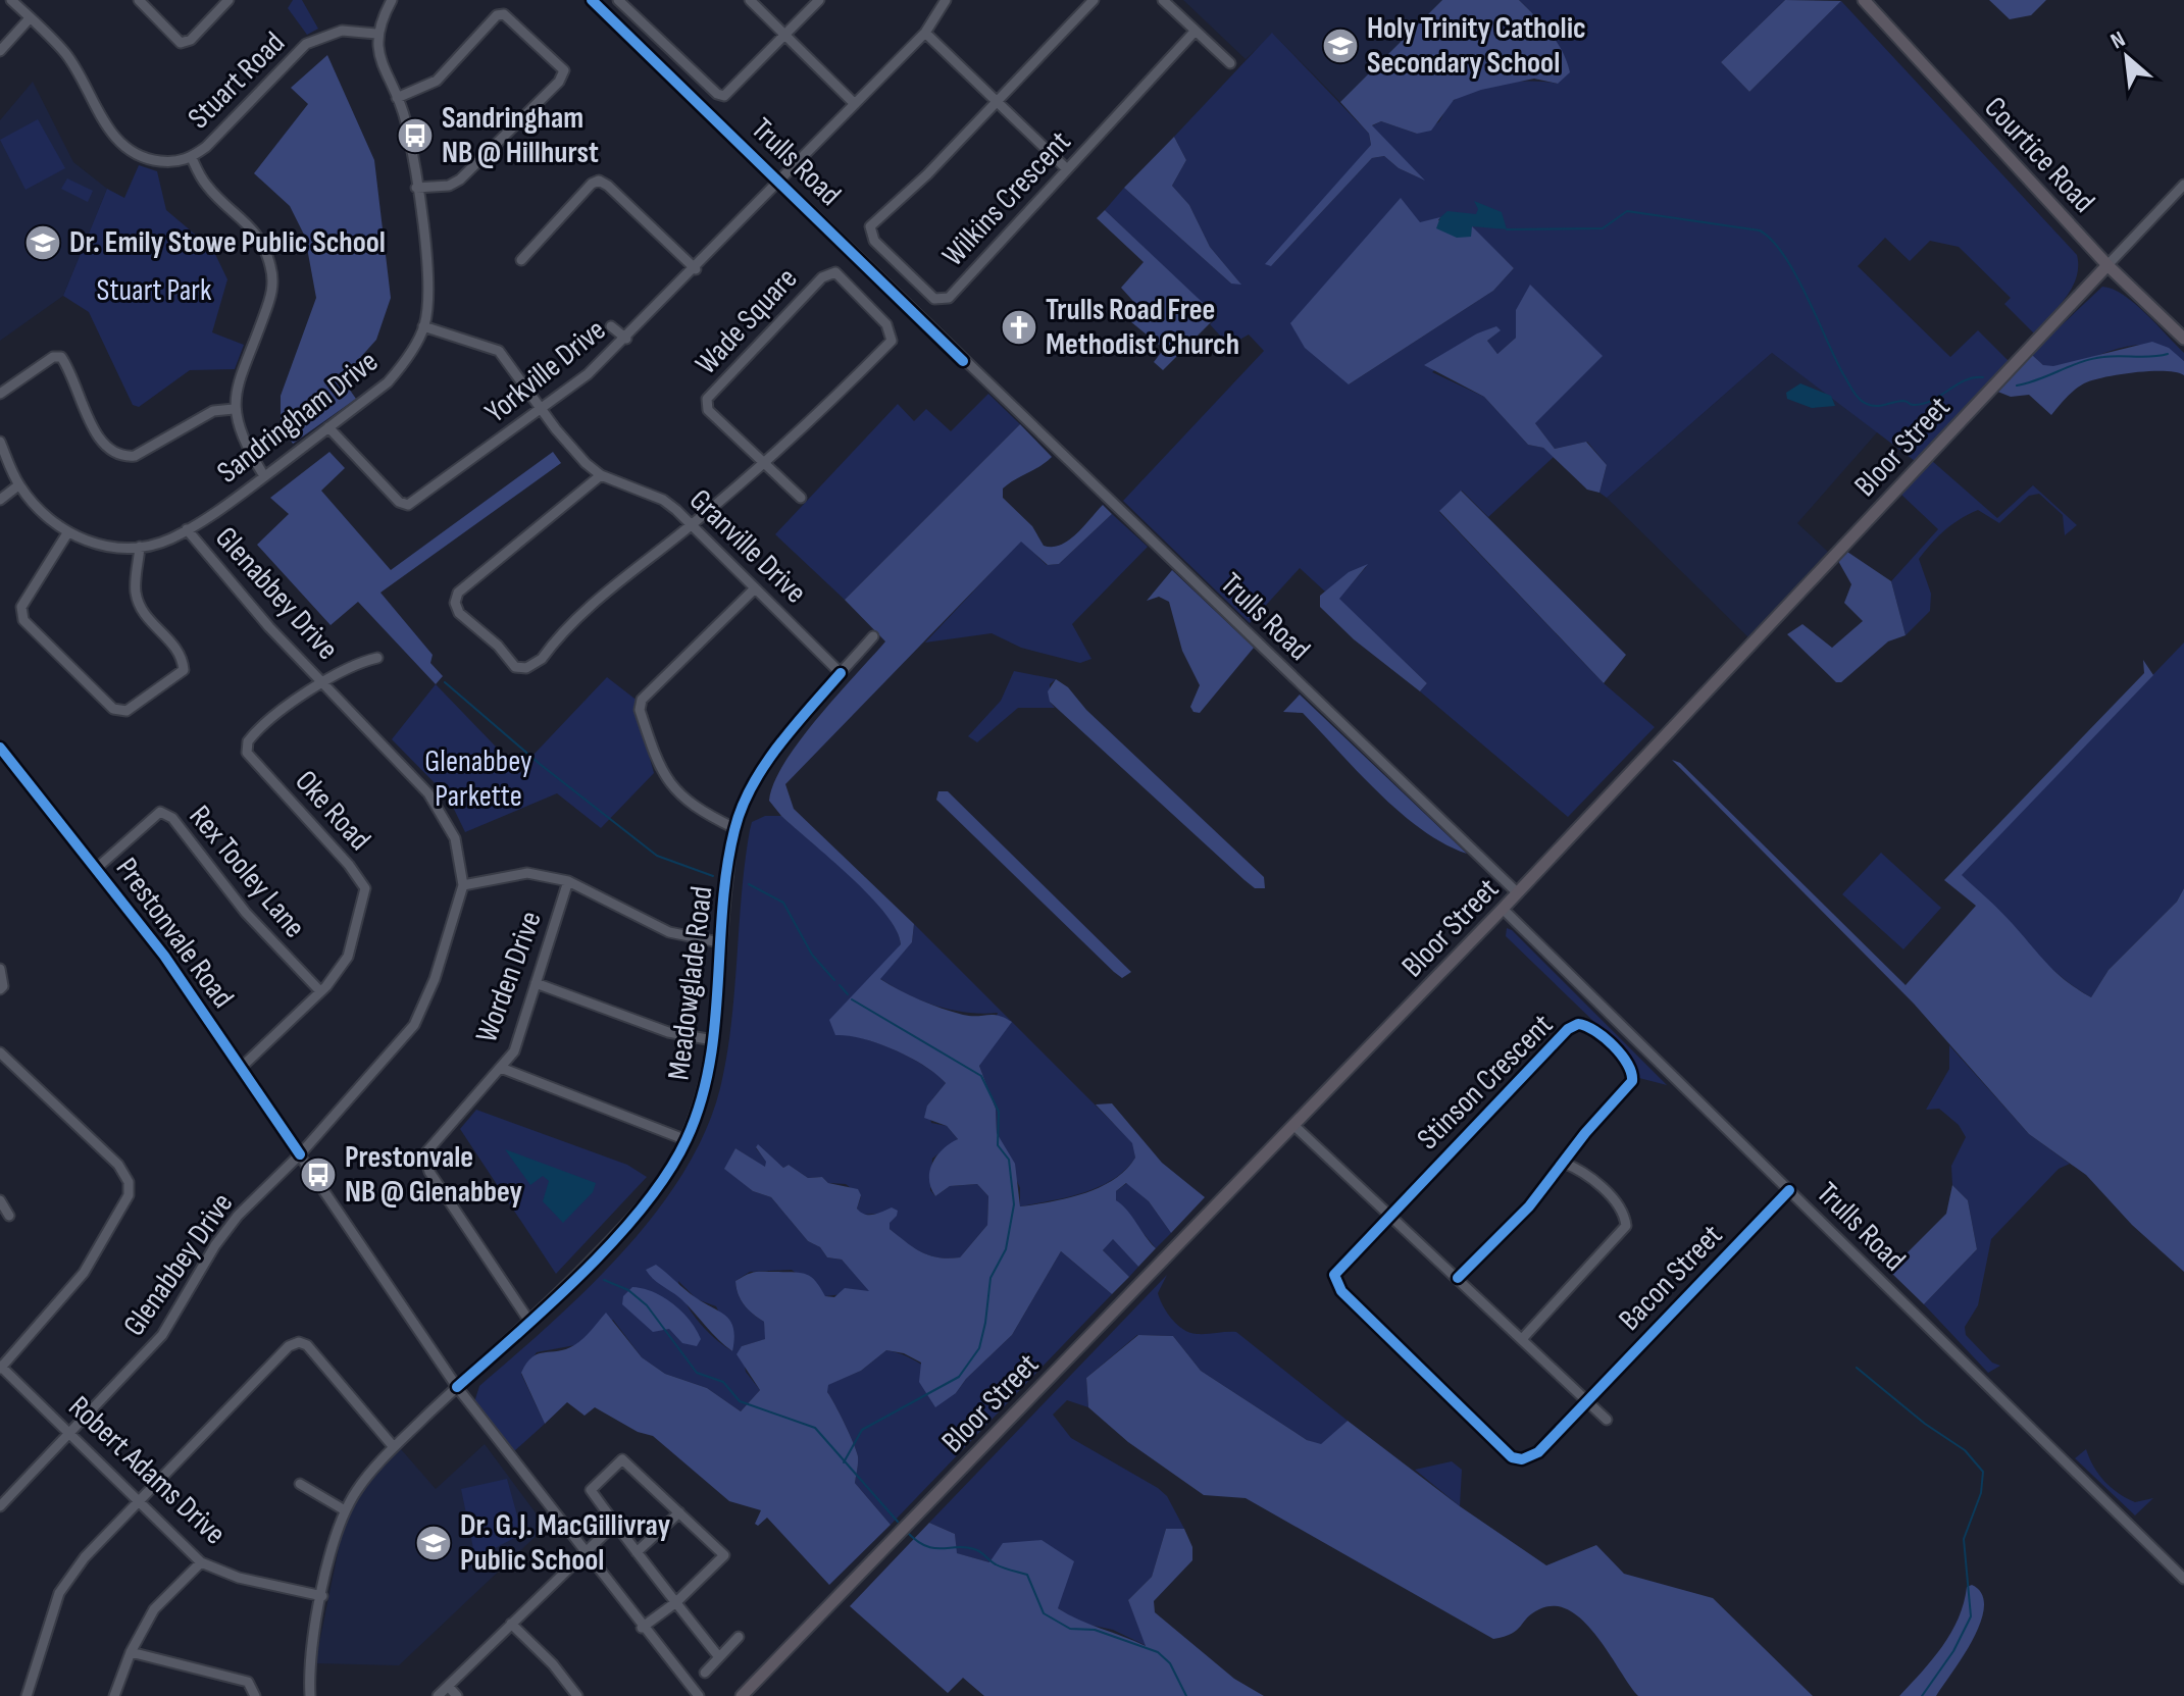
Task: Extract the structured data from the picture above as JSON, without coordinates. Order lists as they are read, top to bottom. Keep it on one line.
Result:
{"streets":{"main road":["Courtice Road","Bloor Street"],"street":["Stuart Road","Trulls Road","Wilkins Crescent","Wade Square","Yorkville Drive","Sandringham Drive","Granville Drive","Glenabbey Drive","Oke Road","Rex Tooley Lane","Prestonvale Road","Worden Drive","Meadowglade Road","Stinson Crescent","Bacon Street","Robert Adams Drive"]},"crossings":[["Stuart Road","Sandringham Drive"],["Courtice Road","Bloor Street"],["Trulls Road","Yorkville Drive"],["Trulls Road","Bloor Street"],["Trulls Road","Bacon Street"],["Wade Square","Granville Drive"],["Yorkville Drive","Sandringham Drive"],["Yorkville Drive","Granville Drive"],["Sandringham Drive","Granville Drive"],["Sandringham Drive","Glenabbey Drive"],["Granville Drive","Meadowglade Road"],["Glenabbey Drive","Oke Road"],["Glenabbey Drive","Prestonvale Road"],["Glenabbey Drive","Robert Adams Drive"],["Oke Road","Rex Tooley Lane"],["Oke Road","Prestonvale Road"],["Rex Tooley Lane","Prestonvale Road"],["Prestonvale Road","Meadowglade Road"],["Worden Drive","Meadowglade Road"],["Meadowglade Road","Robert Adams Drive"],["Stinson Crescent","Bacon Street"]],"parks":["Stuart Park","Glenabbey Parkette"],"places":{"school or university":["Holy Trinity Catholic Secondary School","Dr. Emily Stowe Public School","Dr. G.J. MacGillivray Public School"],"bus stop":["Sandringham NB @ Hillhurst","Prestonvale NB @ Glenabbey"],"church":["Trulls Road Free Methodist Church"]},"north":"top left"}
